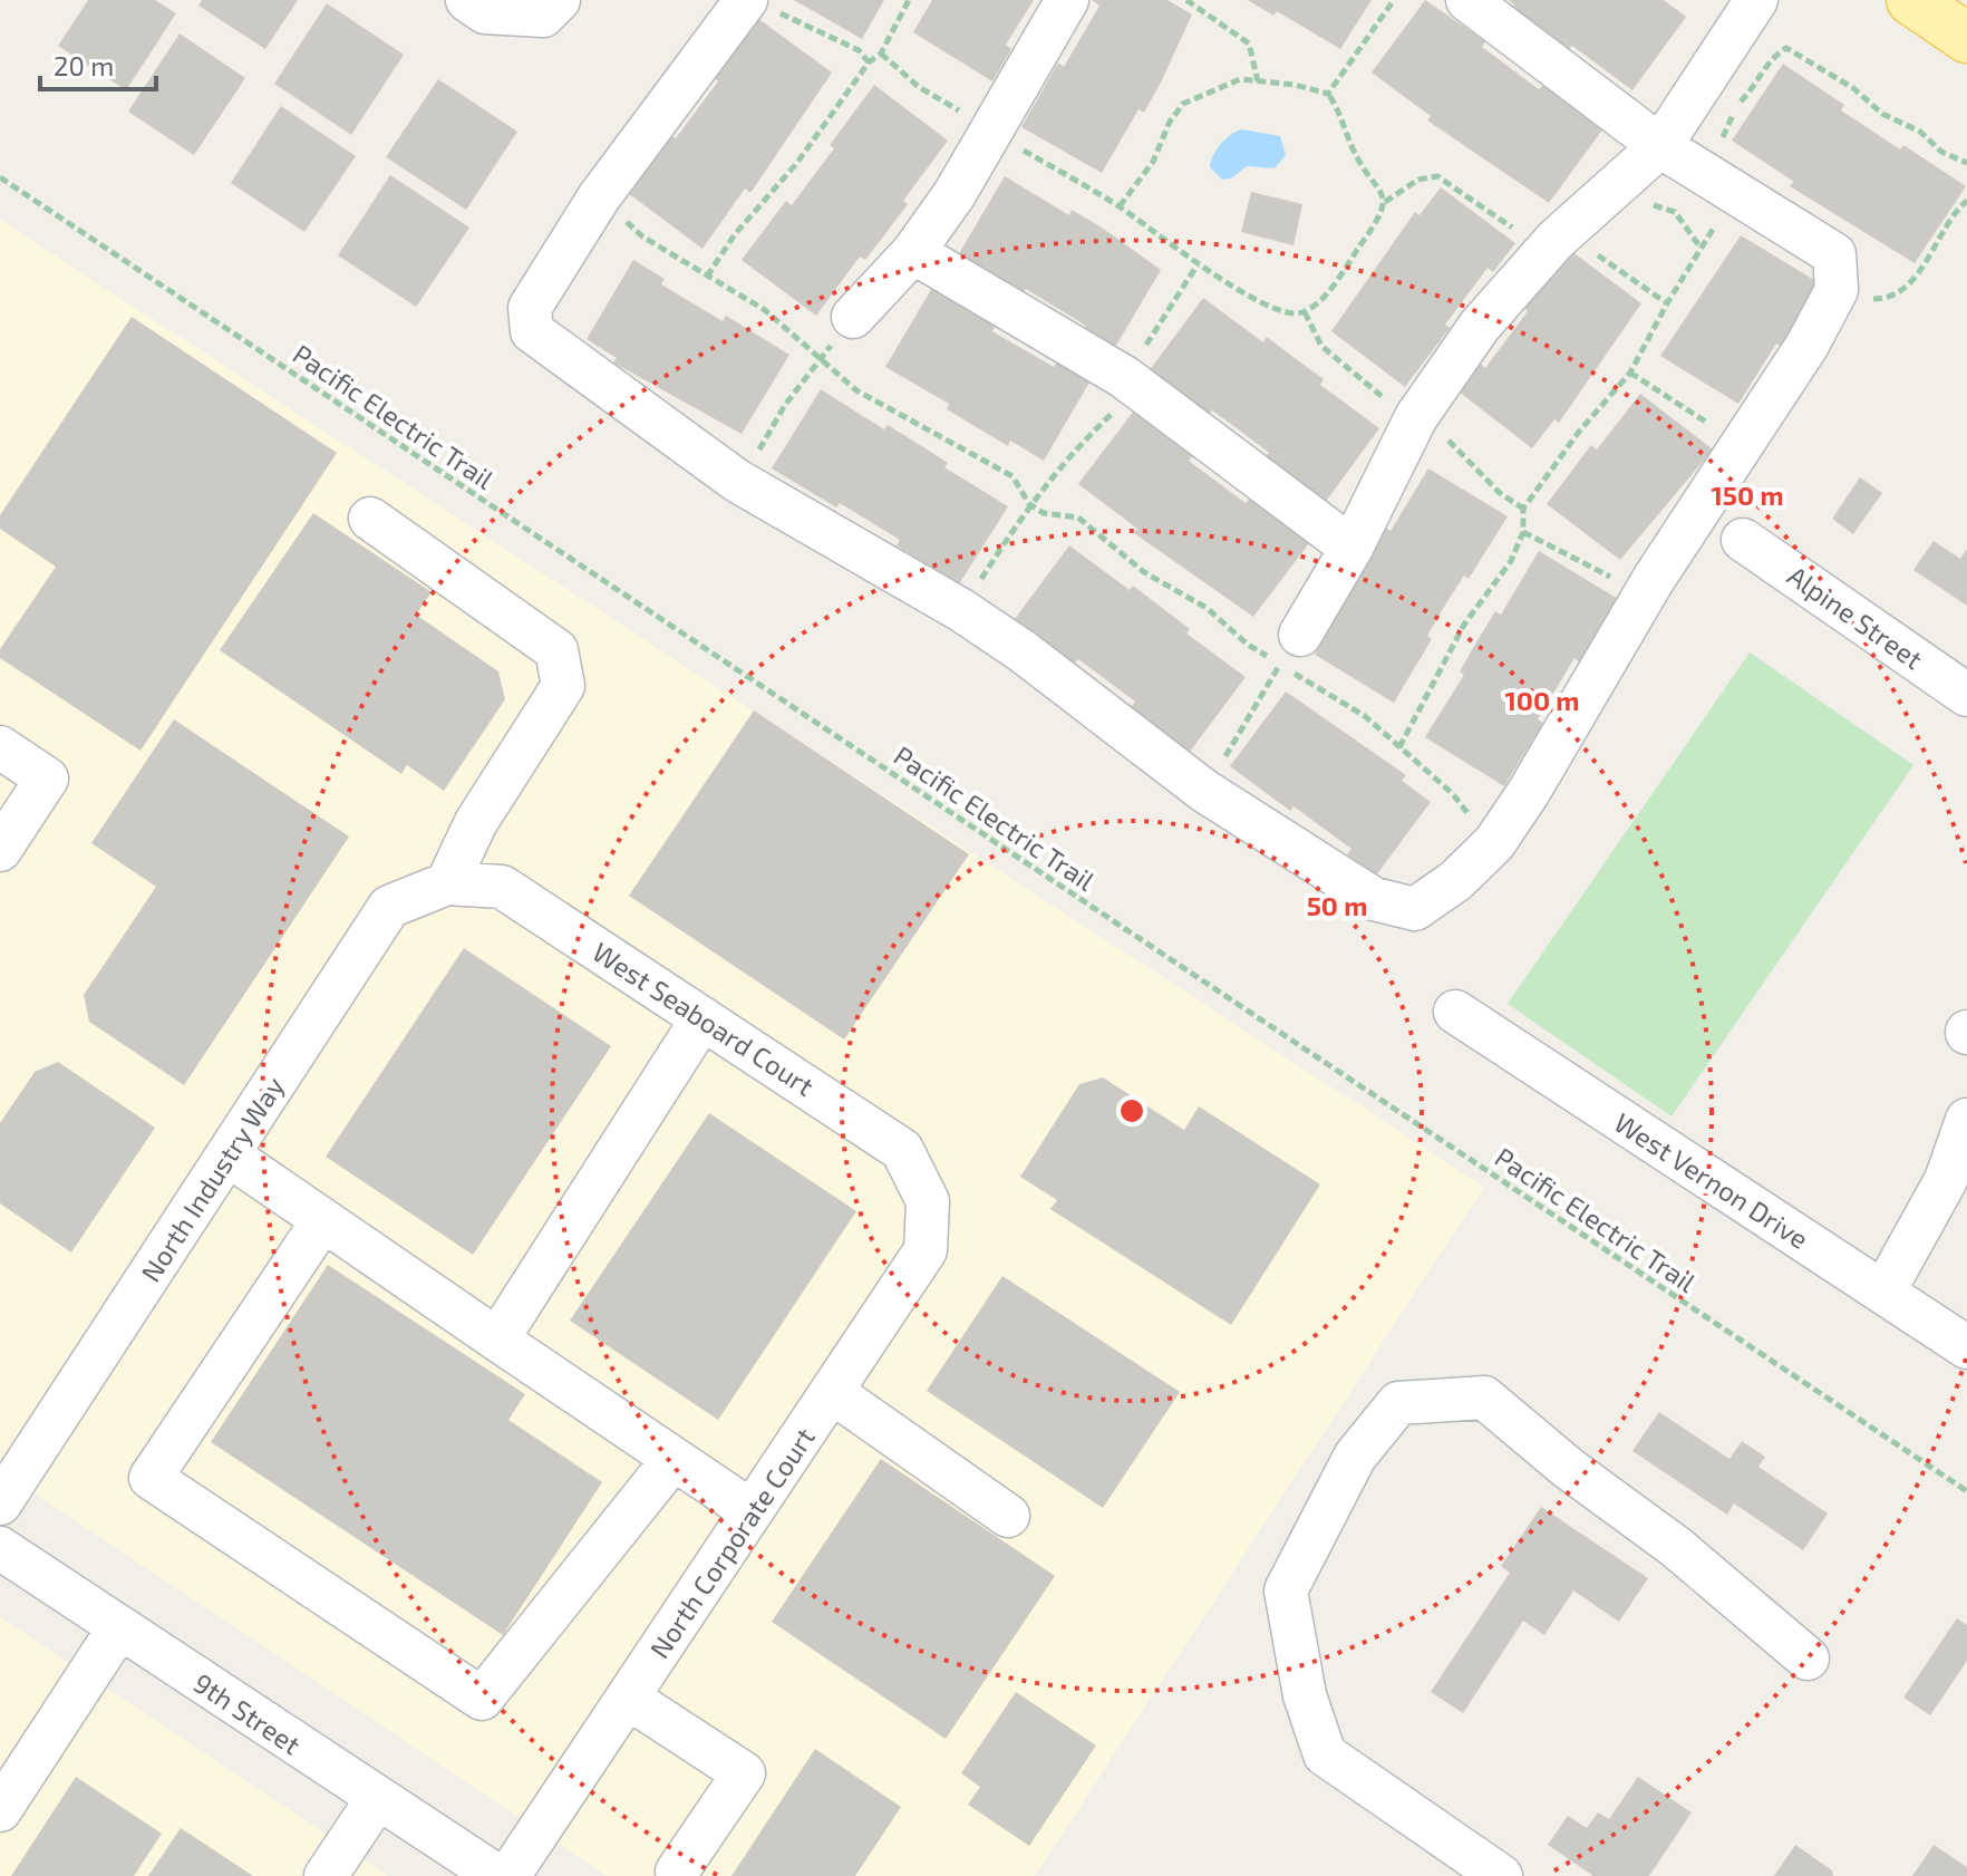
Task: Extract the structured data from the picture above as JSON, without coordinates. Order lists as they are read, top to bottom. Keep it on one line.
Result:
{"streets":{"street":["Alpine Street","West Seaboard Court","North Industry Way","West Vernon Drive","North Corporate Court","9th Street"],"path":["Pacific Electric Trail"]},"crossings":[["West Seaboard Court","North Industry Way"],["West Seaboard Court","North Corporate Court"]],"scale_bar":"20 m","rings":["150 m","100 m","50 m"]}
